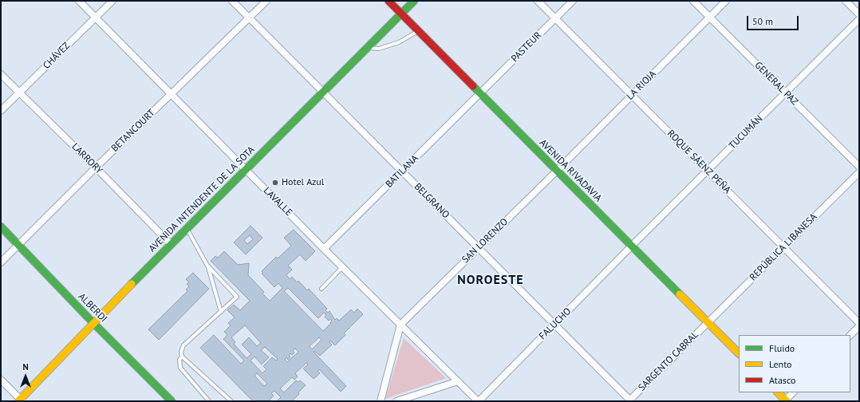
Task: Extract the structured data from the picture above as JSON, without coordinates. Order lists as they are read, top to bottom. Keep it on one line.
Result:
{"streets":{"main road":["AVENIDA RIVADAVIA","AVENIDA INTENDENTE DE LA SOTA","ALBERDI"],"street":["PASTEUR","CHÁVEZ","GENERAL PAZ","LA RIOJA","BETANCOURT","TUCUMÁN","LARRORY","ROQUE SÁENZ PEÑA","BATILANA","BELGRANO","LAVALLE","SAN LORENZO","REPÚBLICA LIBANESA","FALUCHO","SARGENTO CABRAL"]},"crossings":[["PASTEUR","ROQUE SÁENZ PEÑA"],["PASTEUR","AVENIDA RIVADAVIA"],["PASTEUR","BATILANA"],["CHÁVEZ","LARRORY"],["CHÁVEZ","LAVALLE"],["GENERAL PAZ","LA RIOJA"],["GENERAL PAZ","TUCUMÁN"],["LA RIOJA","ROQUE SÁENZ PEÑA"],["LA RIOJA","AVENIDA RIVADAVIA"],["LA RIOJA","SAN LORENZO"],["BETANCOURT","LARRORY"],["BETANCOURT","BELGRANO"],["BETANCOURT","LAVALLE"],["BETANCOURT","ALBERDI"],["TUCUMÁN","ROQUE SÁENZ PEÑA"],["TUCUMÁN","AVENIDA RIVADAVIA"],["TUCUMÁN","FALUCHO"],["LARRORY","AVENIDA INTENDENTE DE LA SOTA"],["ROQUE SÁENZ PEÑA","REPÚBLICA LIBANESA"],["AVENIDA RIVADAVIA","BATILANA"],["AVENIDA RIVADAVIA","AVENIDA INTENDENTE DE LA SOTA"],["AVENIDA RIVADAVIA","SAN LORENZO"],["AVENIDA RIVADAVIA","REPÚBLICA LIBANESA"],["AVENIDA RIVADAVIA","FALUCHO"],["AVENIDA RIVADAVIA","SARGENTO CABRAL"],["BATILANA","BELGRANO"],["BATILANA","LAVALLE"],["AVENIDA INTENDENTE DE LA SOTA","BELGRANO"],["AVENIDA INTENDENTE DE LA SOTA","LAVALLE"],["AVENIDA INTENDENTE DE LA SOTA","ALBERDI"],["BELGRANO","SAN LORENZO"],["BELGRANO","FALUCHO"],["BELGRANO","SARGENTO CABRAL"],["LAVALLE","SAN LORENZO"],["LAVALLE","FALUCHO"],["REPÚBLICA LIBANESA","SARGENTO CABRAL"]],"districts":["NOROESTE"],"places":["Hotel Azul"],"legend":["Fluido","Lento","Atasco"],"scale_bar":"50 m","north":"top"}
